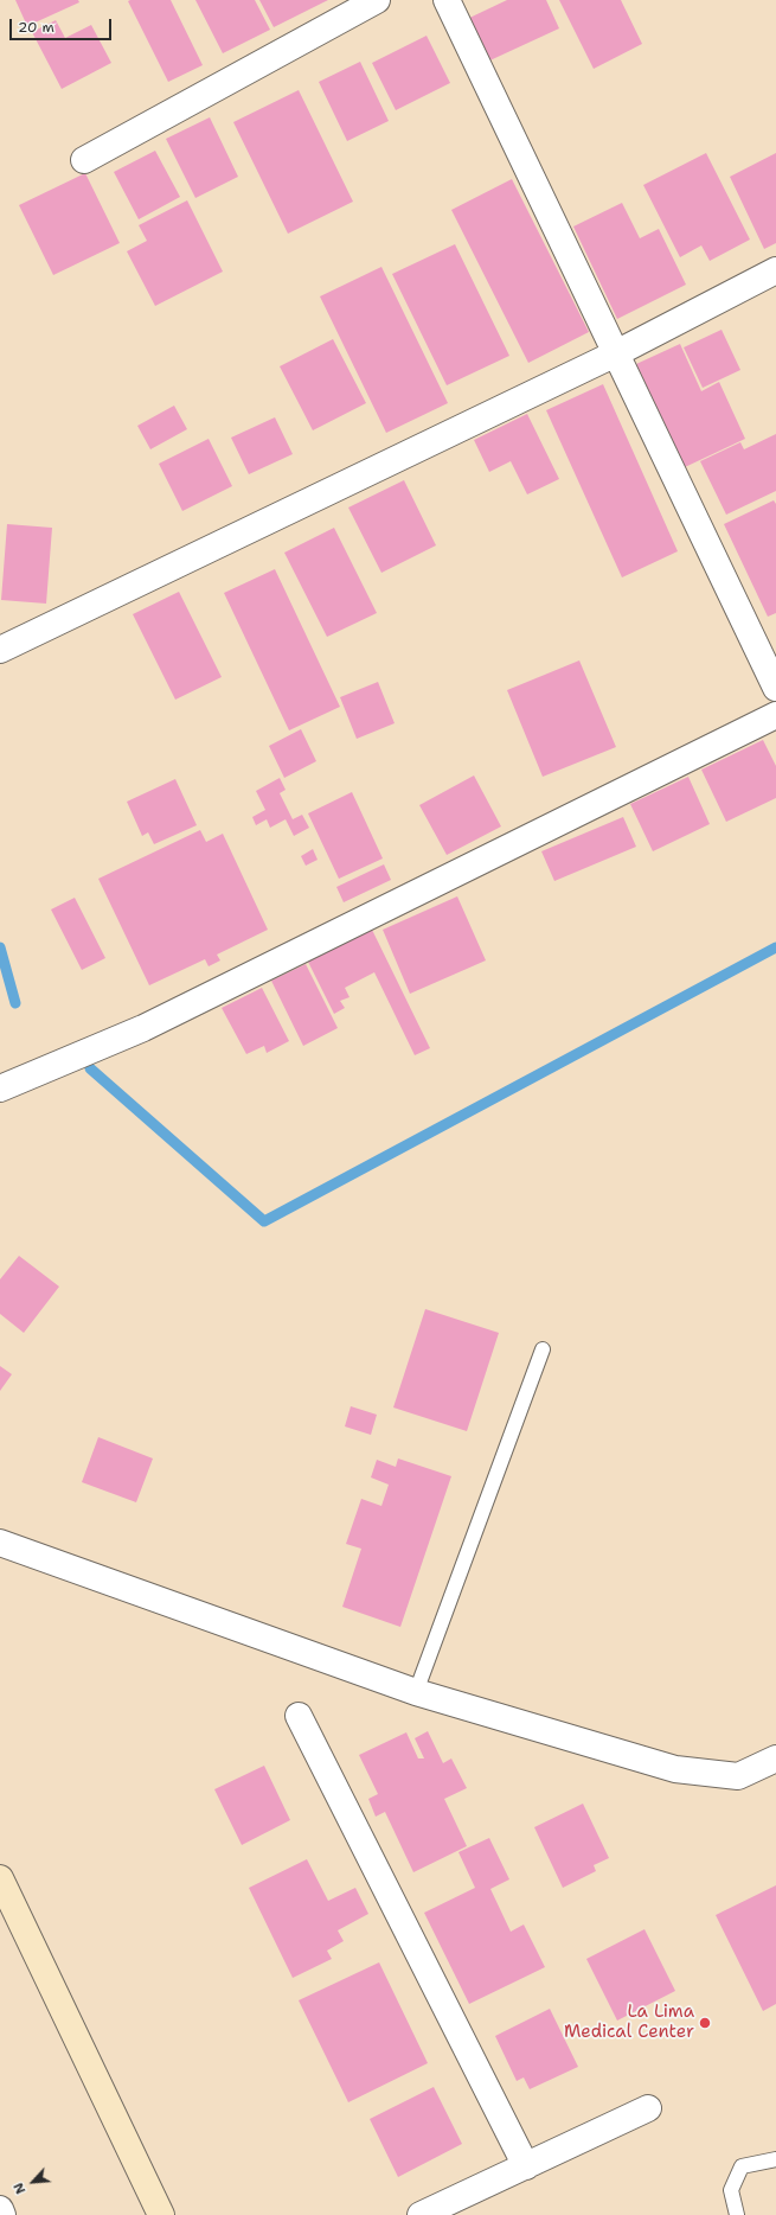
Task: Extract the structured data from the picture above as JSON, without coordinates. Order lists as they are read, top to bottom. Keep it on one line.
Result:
{"places":["La Lima Medical Center"],"scale_bar":"20 m","north":"bottom left"}
